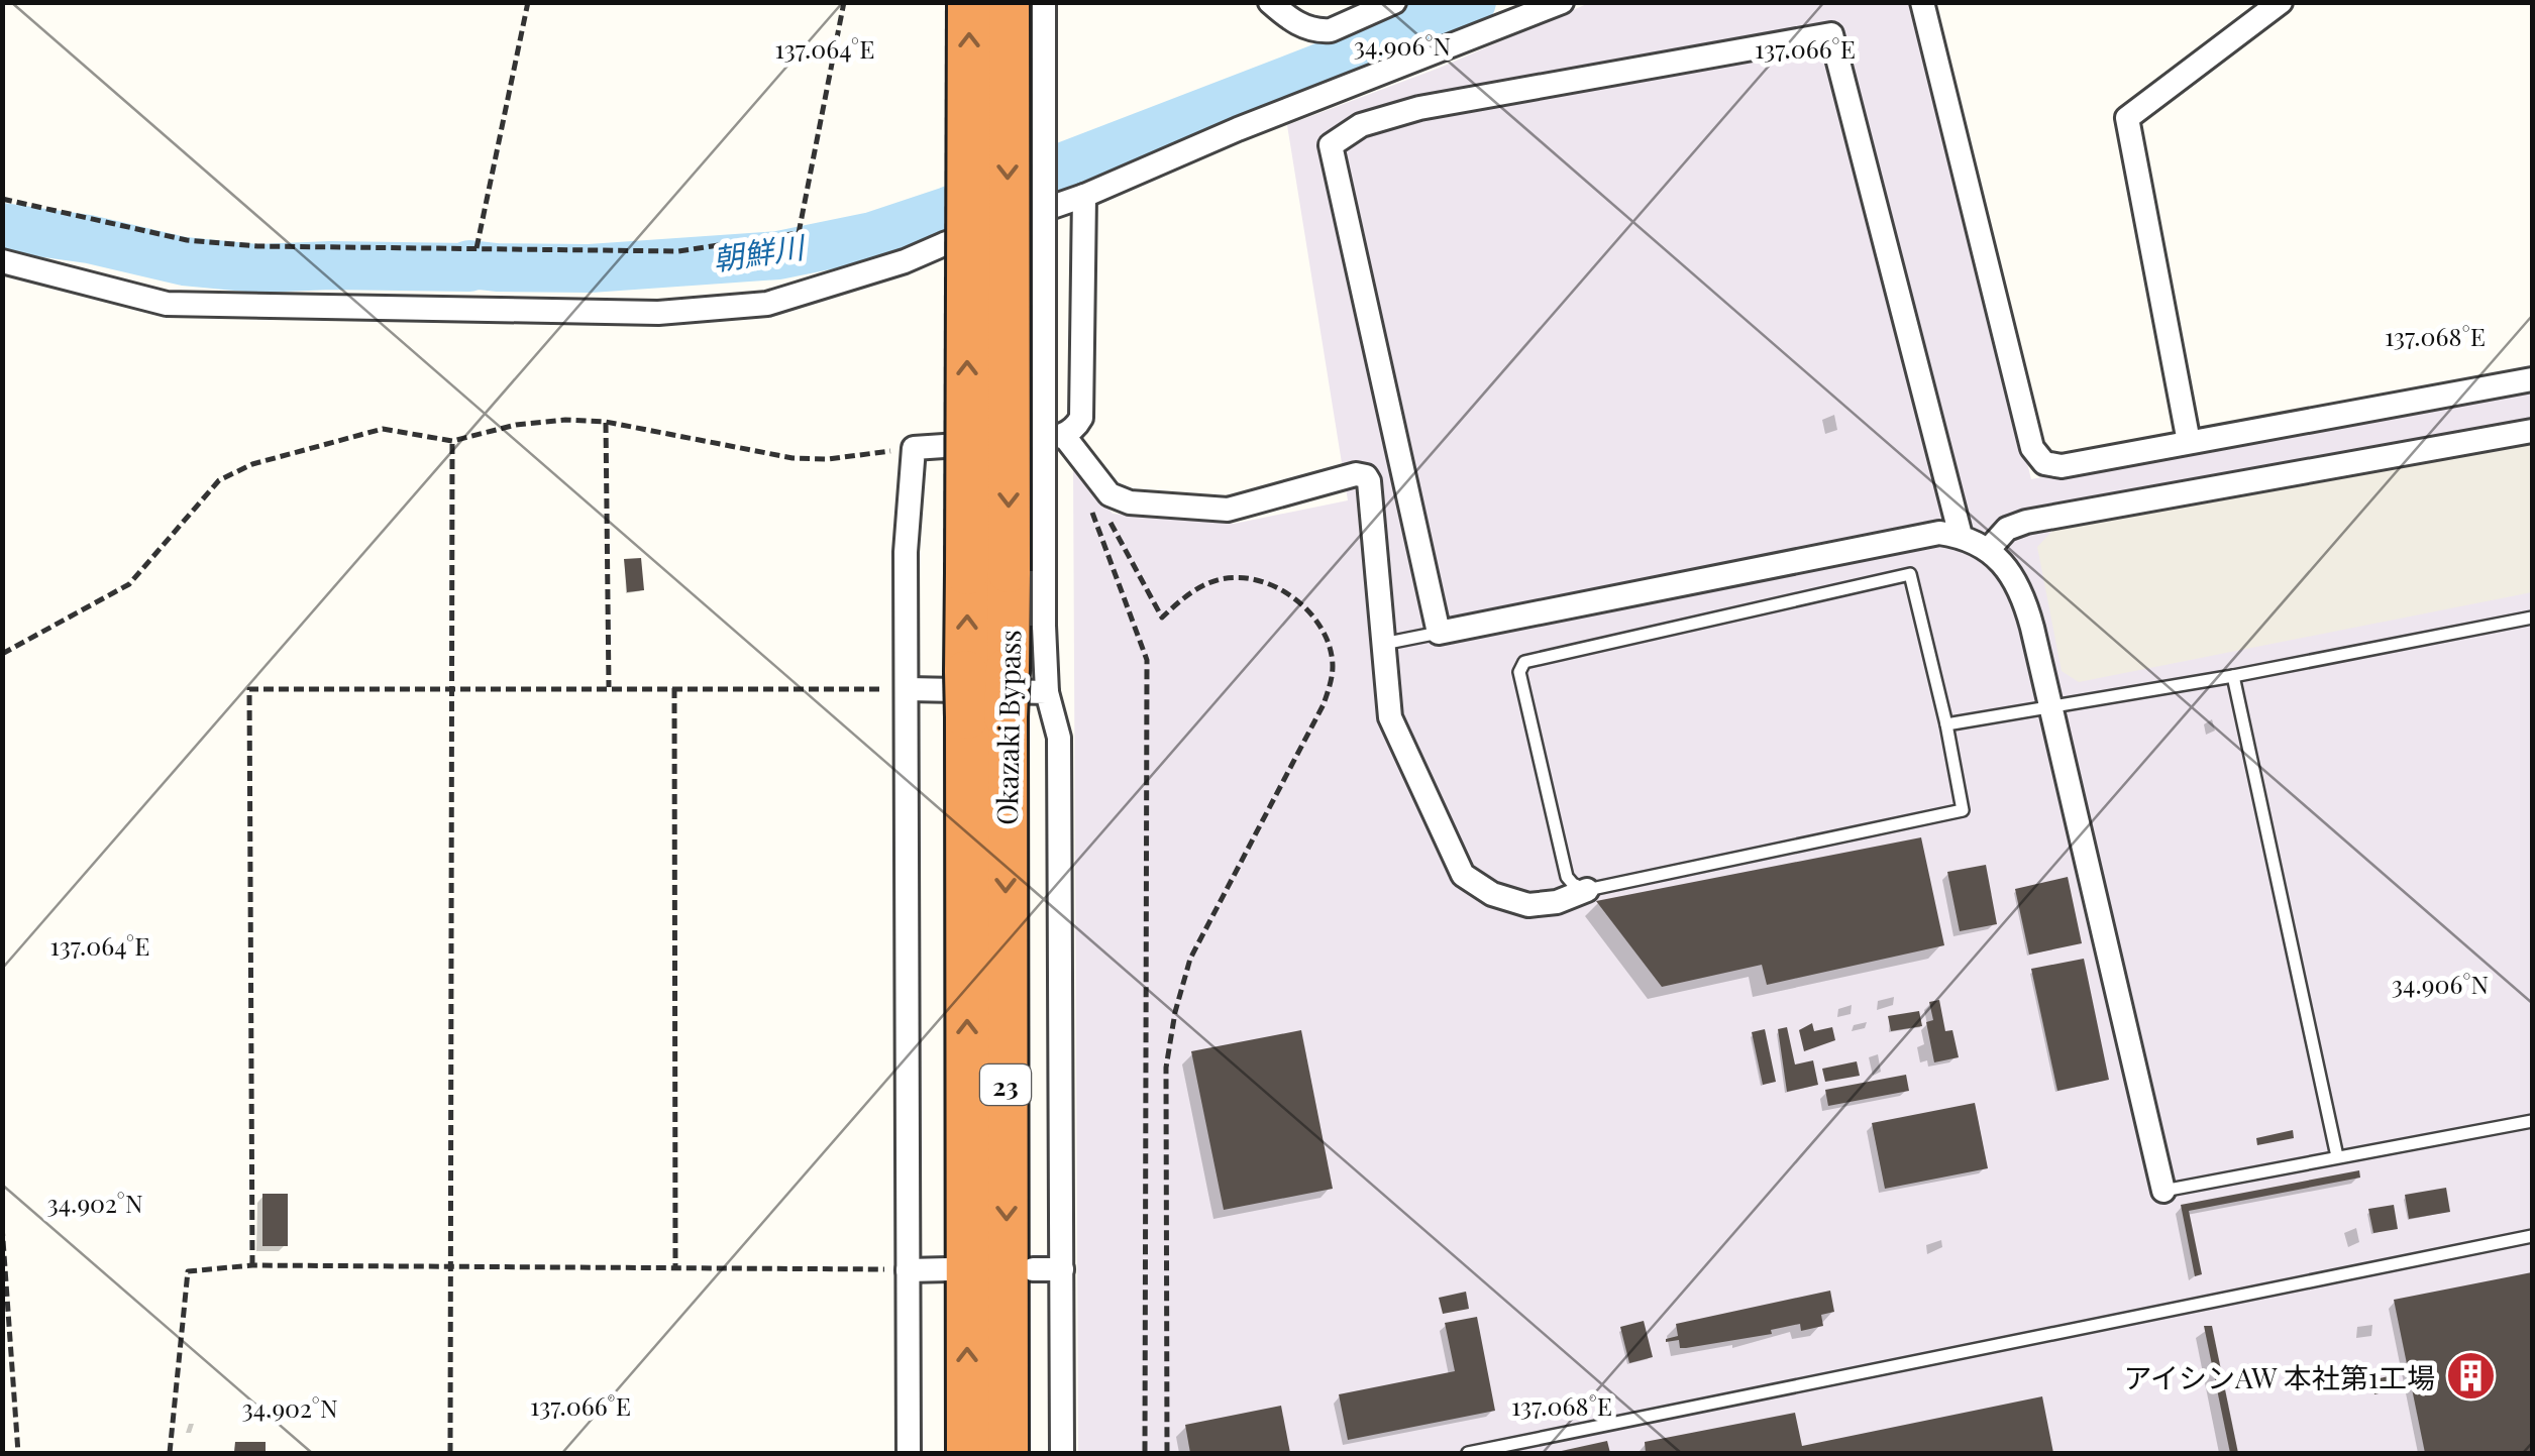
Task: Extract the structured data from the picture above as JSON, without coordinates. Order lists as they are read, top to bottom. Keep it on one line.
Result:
{"streets":{"highway":["Okazaki Bypass","23"]},"water":["朝鮮川"],"places":{"building":["アイシンAW 本社第1工場"]},"coordinates":["34.906°N","137.064°E","137.066°E","137.068°E","34.902°N"]}
